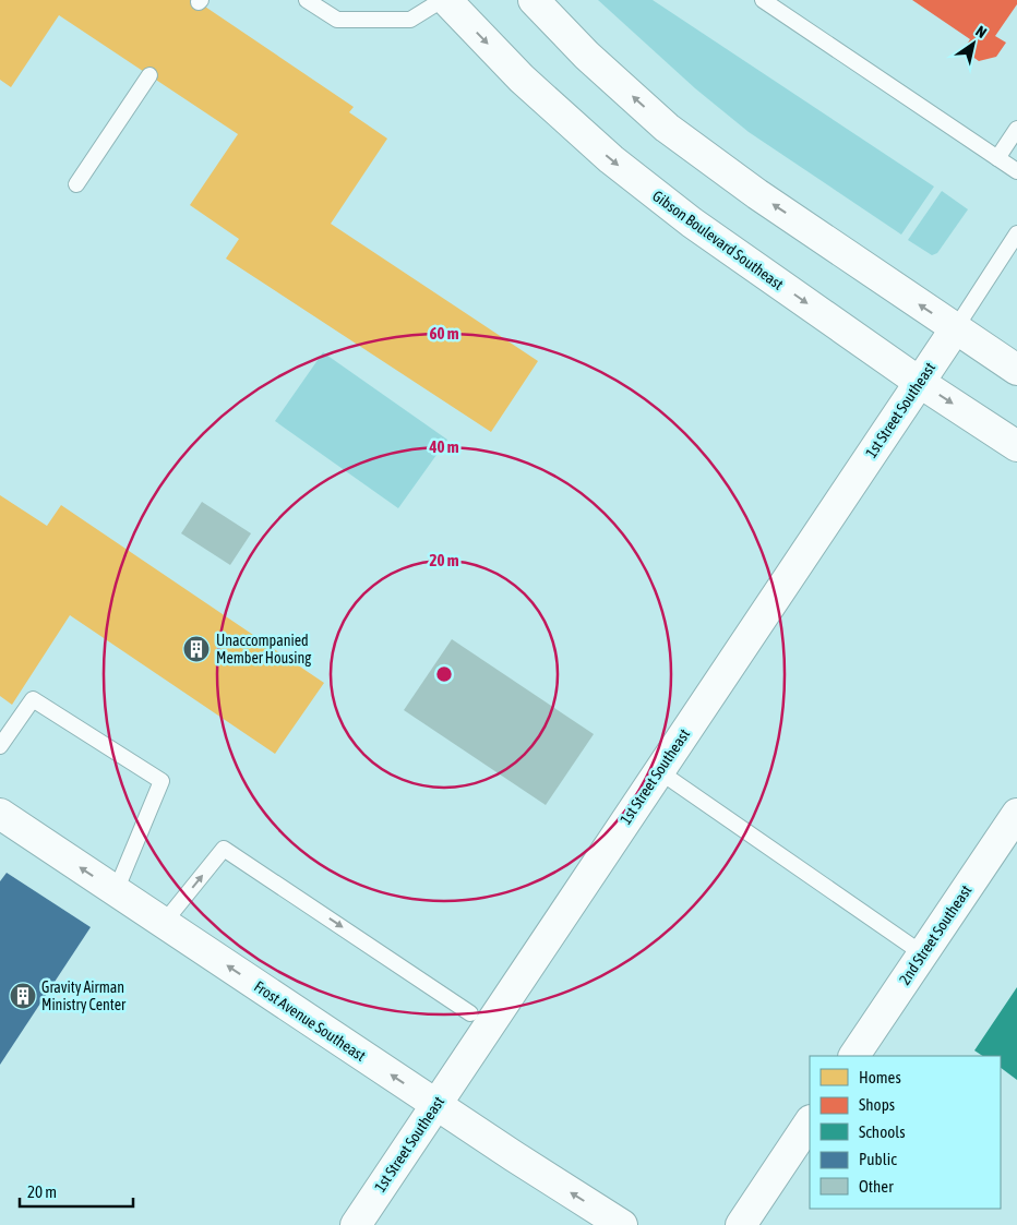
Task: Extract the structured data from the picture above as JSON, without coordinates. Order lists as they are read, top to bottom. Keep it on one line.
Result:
{"streets":{"street":["Gibson Boulevard Southeast","1st Street Southeast","2nd Street Southeast","Frost Avenue Southeast"]},"crossings":[["Gibson Boulevard Southeast","1st Street Southeast"],["1st Street Southeast","Frost Avenue Southeast"]],"one_way":["Frost Avenue Southeast"],"places":{"building":["Unaccompanied Member Housing","Gravity Airman Ministry Center"]},"legend":["Homes","Shops","Schools","Public","Other"],"scale_bar":"20 m","north":"top right","rings":["60 m","40 m","20 m"]}
